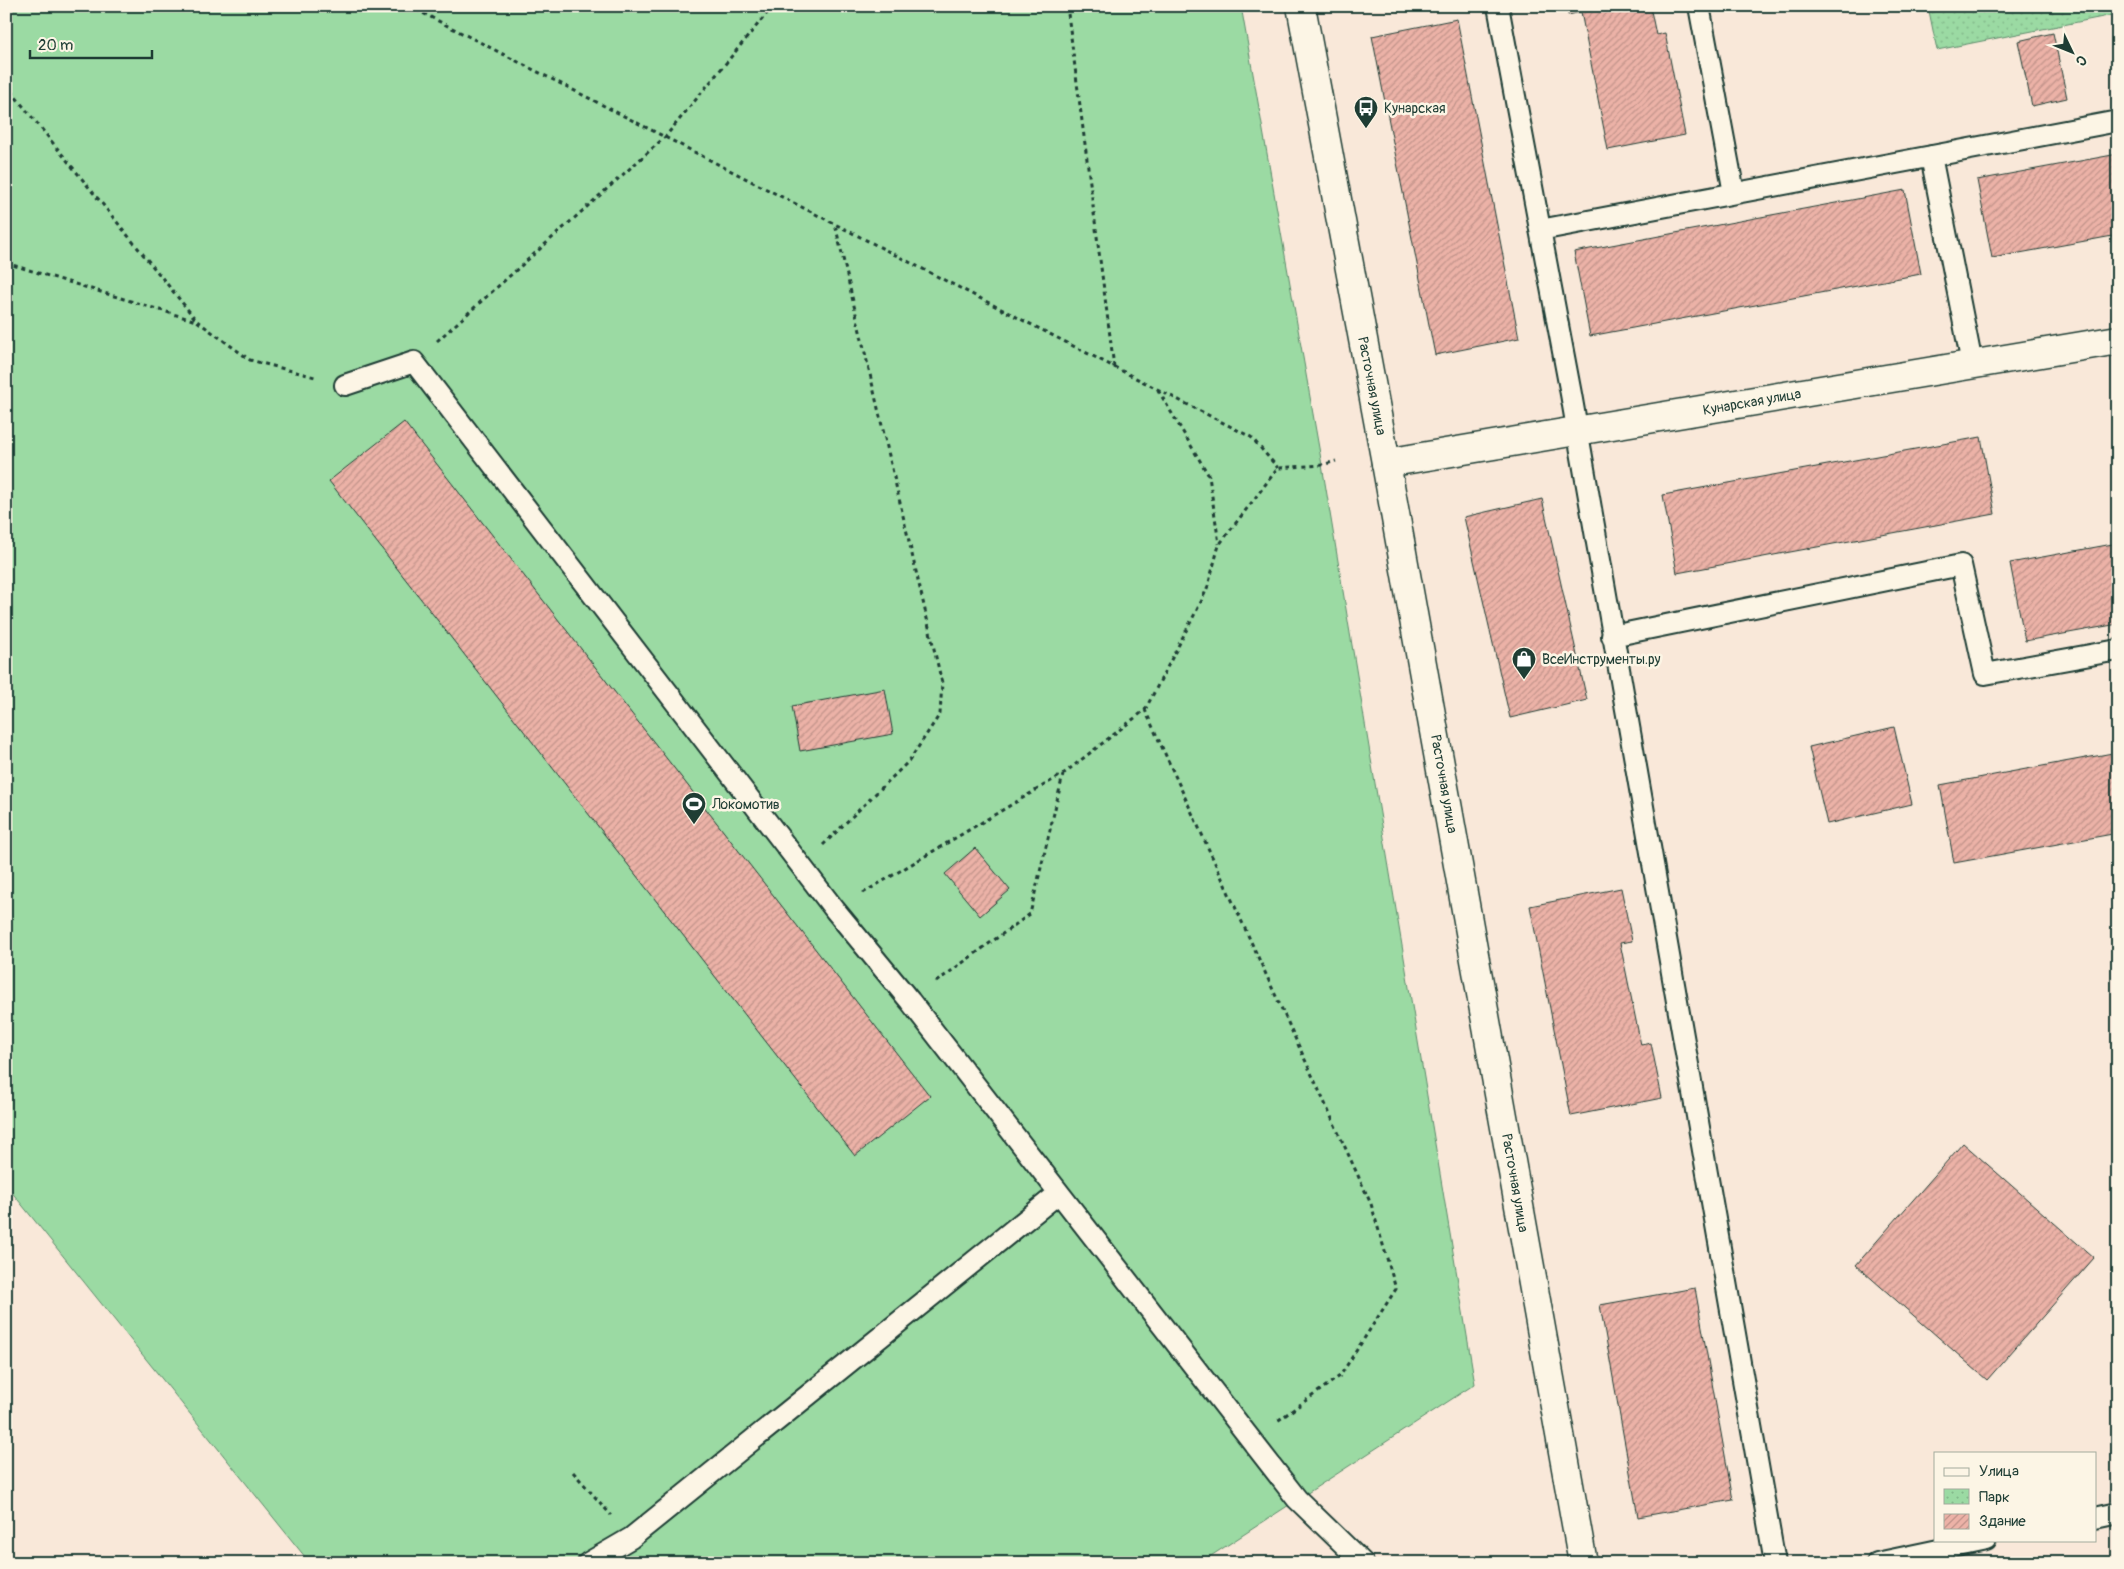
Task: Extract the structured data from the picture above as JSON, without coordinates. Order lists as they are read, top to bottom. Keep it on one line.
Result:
{"streets":{"main road":["Расточная улица","Кунарская улица"]},"crossings":[["Расточная улица","Кунарская улица"]],"places":{"bus stop":["Кунарская"],"shop":["ВсеИнструменты.ру"],"sports":["Локомотив"]},"legend":["Улица","Парк","Здание"],"scale_bar":"20 m","north":"bottom right"}
